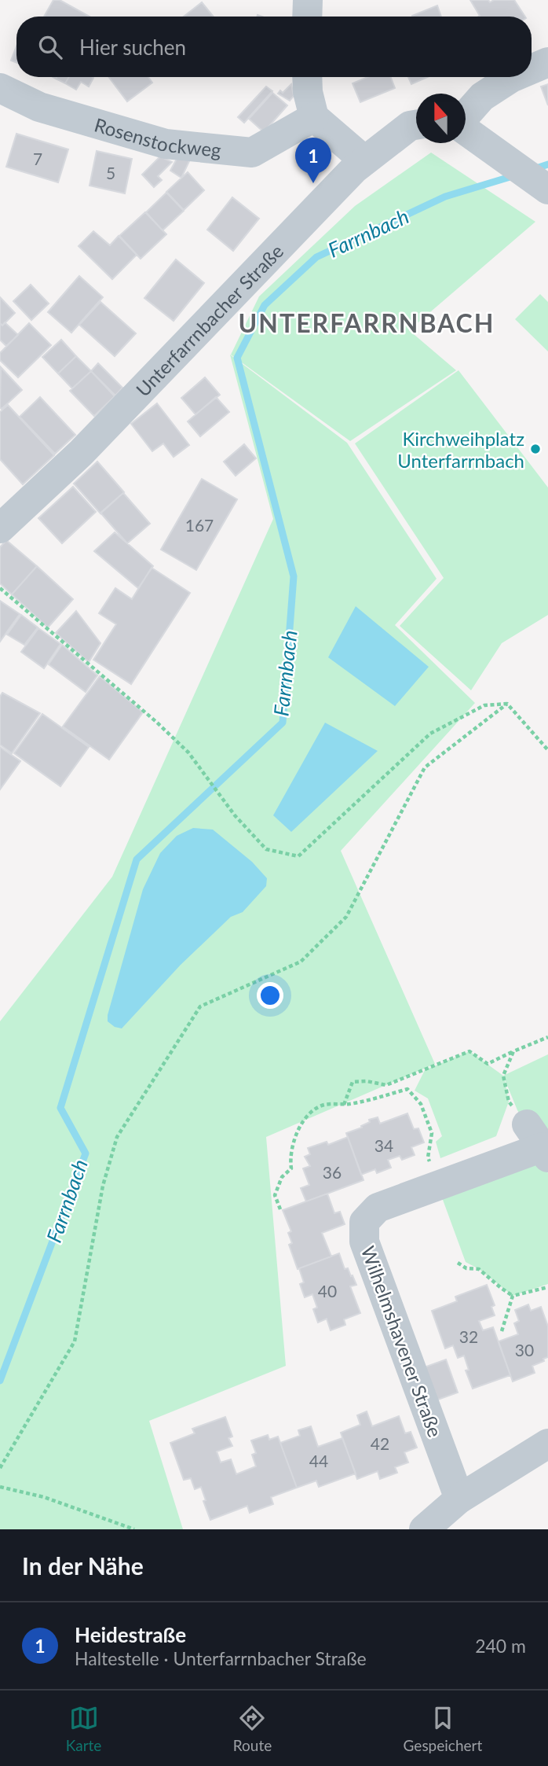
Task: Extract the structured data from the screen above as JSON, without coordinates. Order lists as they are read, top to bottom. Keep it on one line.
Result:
{"streets":{"street":["Rosenstockweg","Unterfarrnbacher Straße","Wilhelmshavener Straße"]},"districts":["UNTERFARRNBACH"],"water":["Farrnbach"],"places":["Kirchweihplatz Unterfarrnbach"],"house_numbers":["7","5","167","34","36","40","32","30","42","44"],"north":"top","page":{"search":"Hier suchen","pins":"1","heading":"In der Nähe","list":[{"mark":"1","name":"Heidestraße","note":"Haltestelle · Unterfarrnbacher Straße","value":"240 m"}],"nav":["Karte","Route","Gespeichert"]}}
